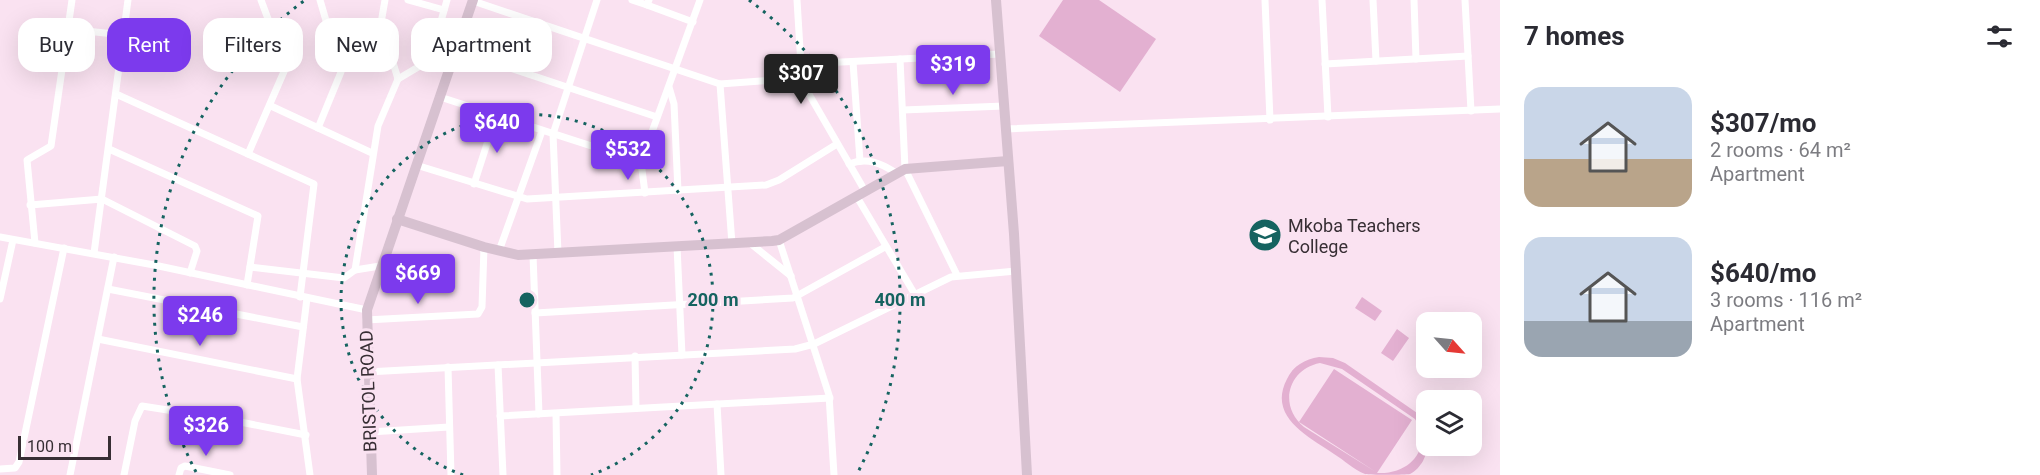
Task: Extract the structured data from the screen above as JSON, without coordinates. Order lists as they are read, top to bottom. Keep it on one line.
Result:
{"streets":{"street":["BRISTOL ROAD"]},"places":{"school or university":["Mkoba Teachers College"]},"scale_bar":"100 m","north":"bottom right","page":{"heading":"7 homes","chip":["Buy","Rent","Filters","New","Apartment"],"price":["$319","$307","$640","$532","$669","$246","$326"],"list":[{"name":"$307/mo","note":"2 rooms · 64 m² · Apartment"},{"name":"$640/mo","note":"3 rooms · 116 m² · Apartment"}],"scale":"100 m"},"rings":["200 m","400 m"]}
